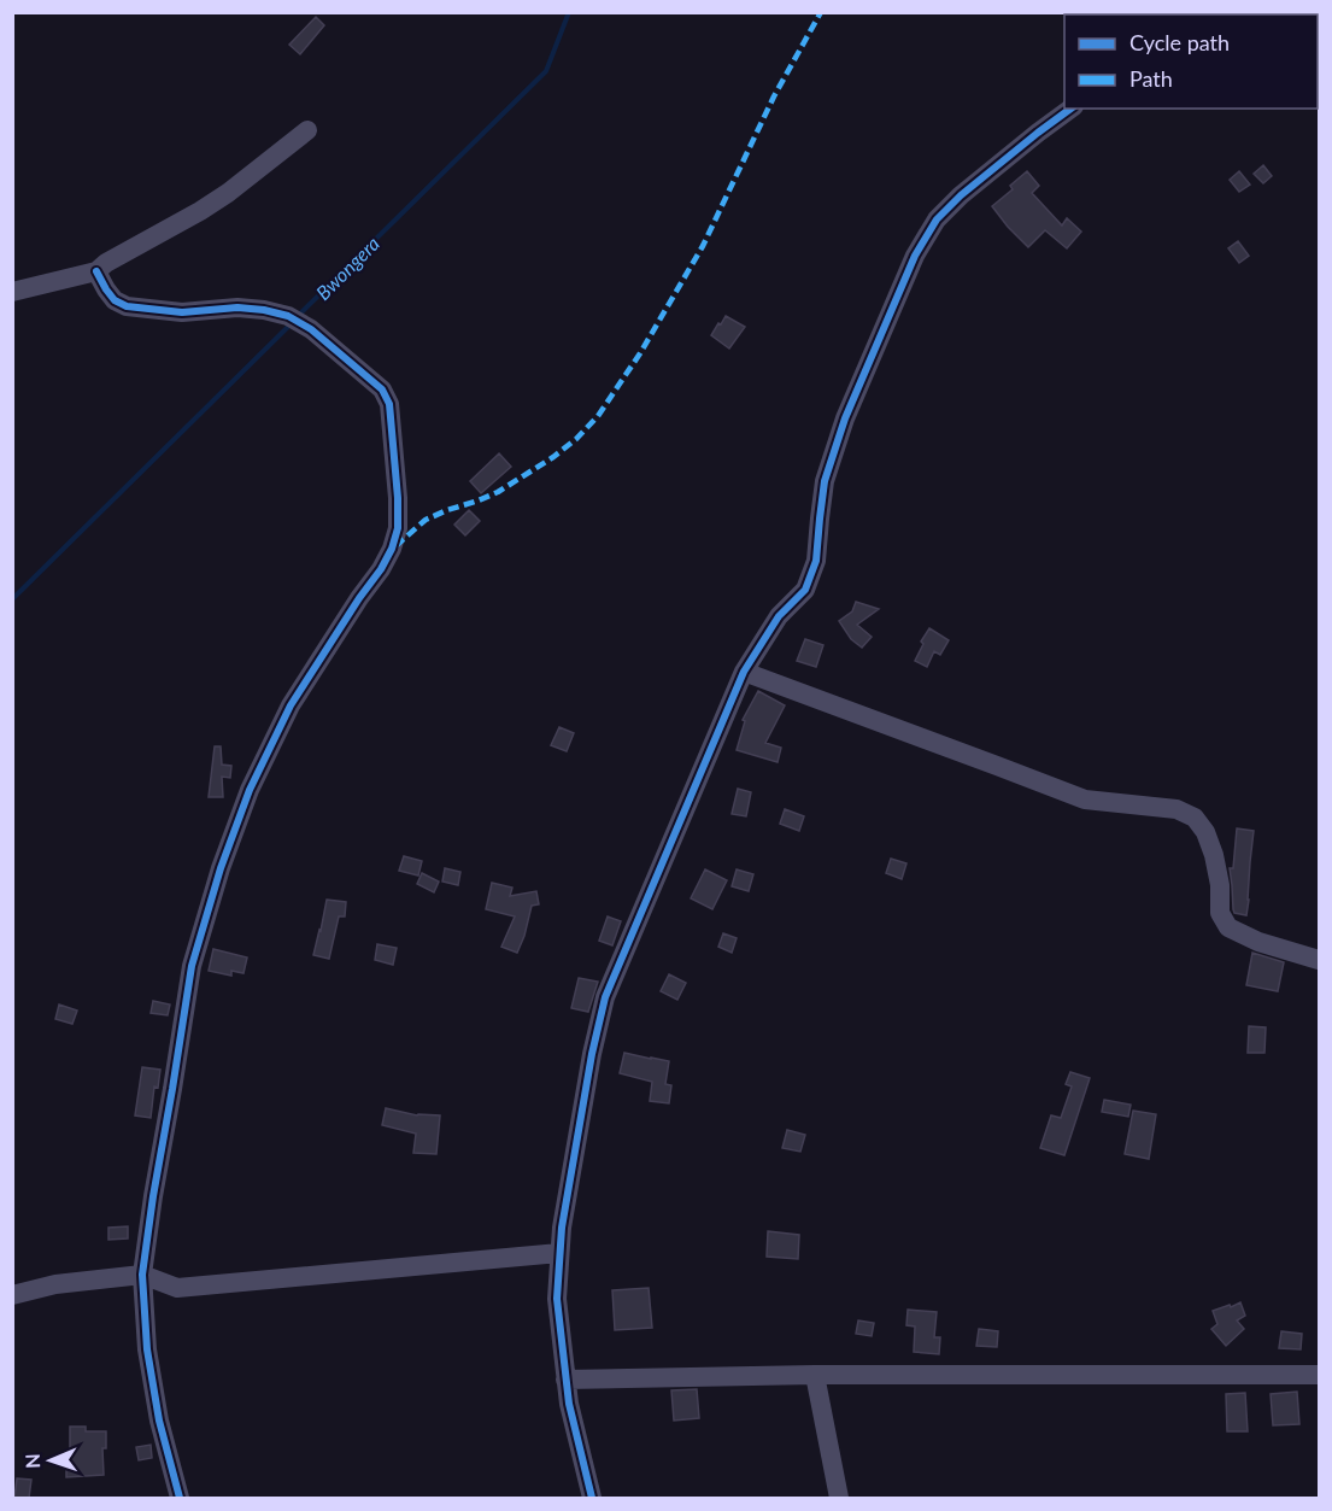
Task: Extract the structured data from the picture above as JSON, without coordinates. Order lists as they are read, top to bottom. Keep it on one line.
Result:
{"water":["Bwongera"],"legend":["Cycle path","Path"],"north":"left"}
